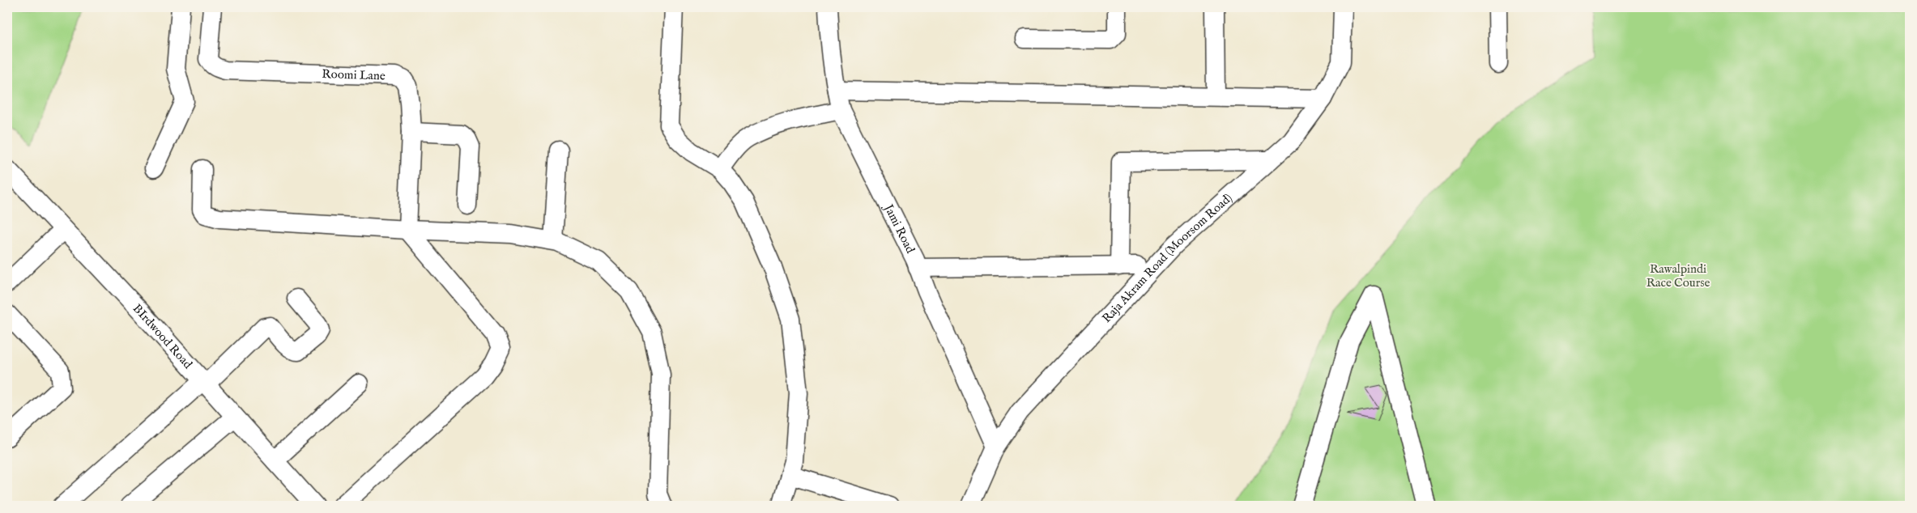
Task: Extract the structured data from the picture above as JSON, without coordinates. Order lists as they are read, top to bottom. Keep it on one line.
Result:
{"streets":{"street":["Roomi Lane","Jami Road","Raja Akram Road (Moorsom Road)","BIrdwood Road"]},"crossings":[["Jami Road","Raja Akram Road (Moorsom Road)"]],"parks":["Rawalpindi Race Course"]}
